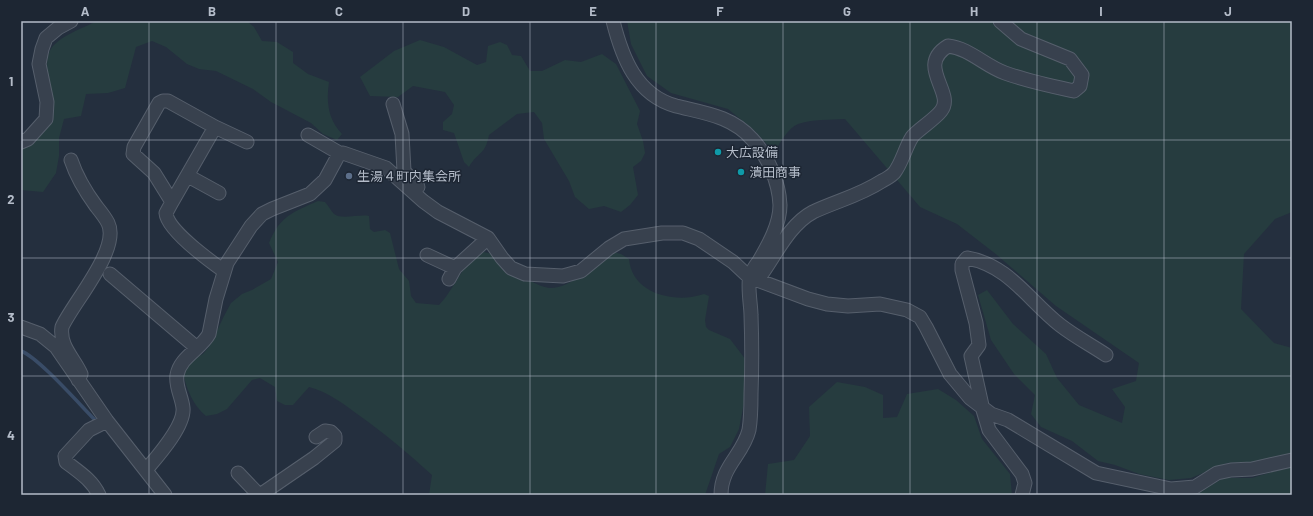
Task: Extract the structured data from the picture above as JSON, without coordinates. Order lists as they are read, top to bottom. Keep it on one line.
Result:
{"places":["大広設備","潰田商事","生湯４町内集会所"],"grid":{"columns":["A","B","C","D","E","F","G","H","I","J"],"rows":["1","2","3","4"]}}
